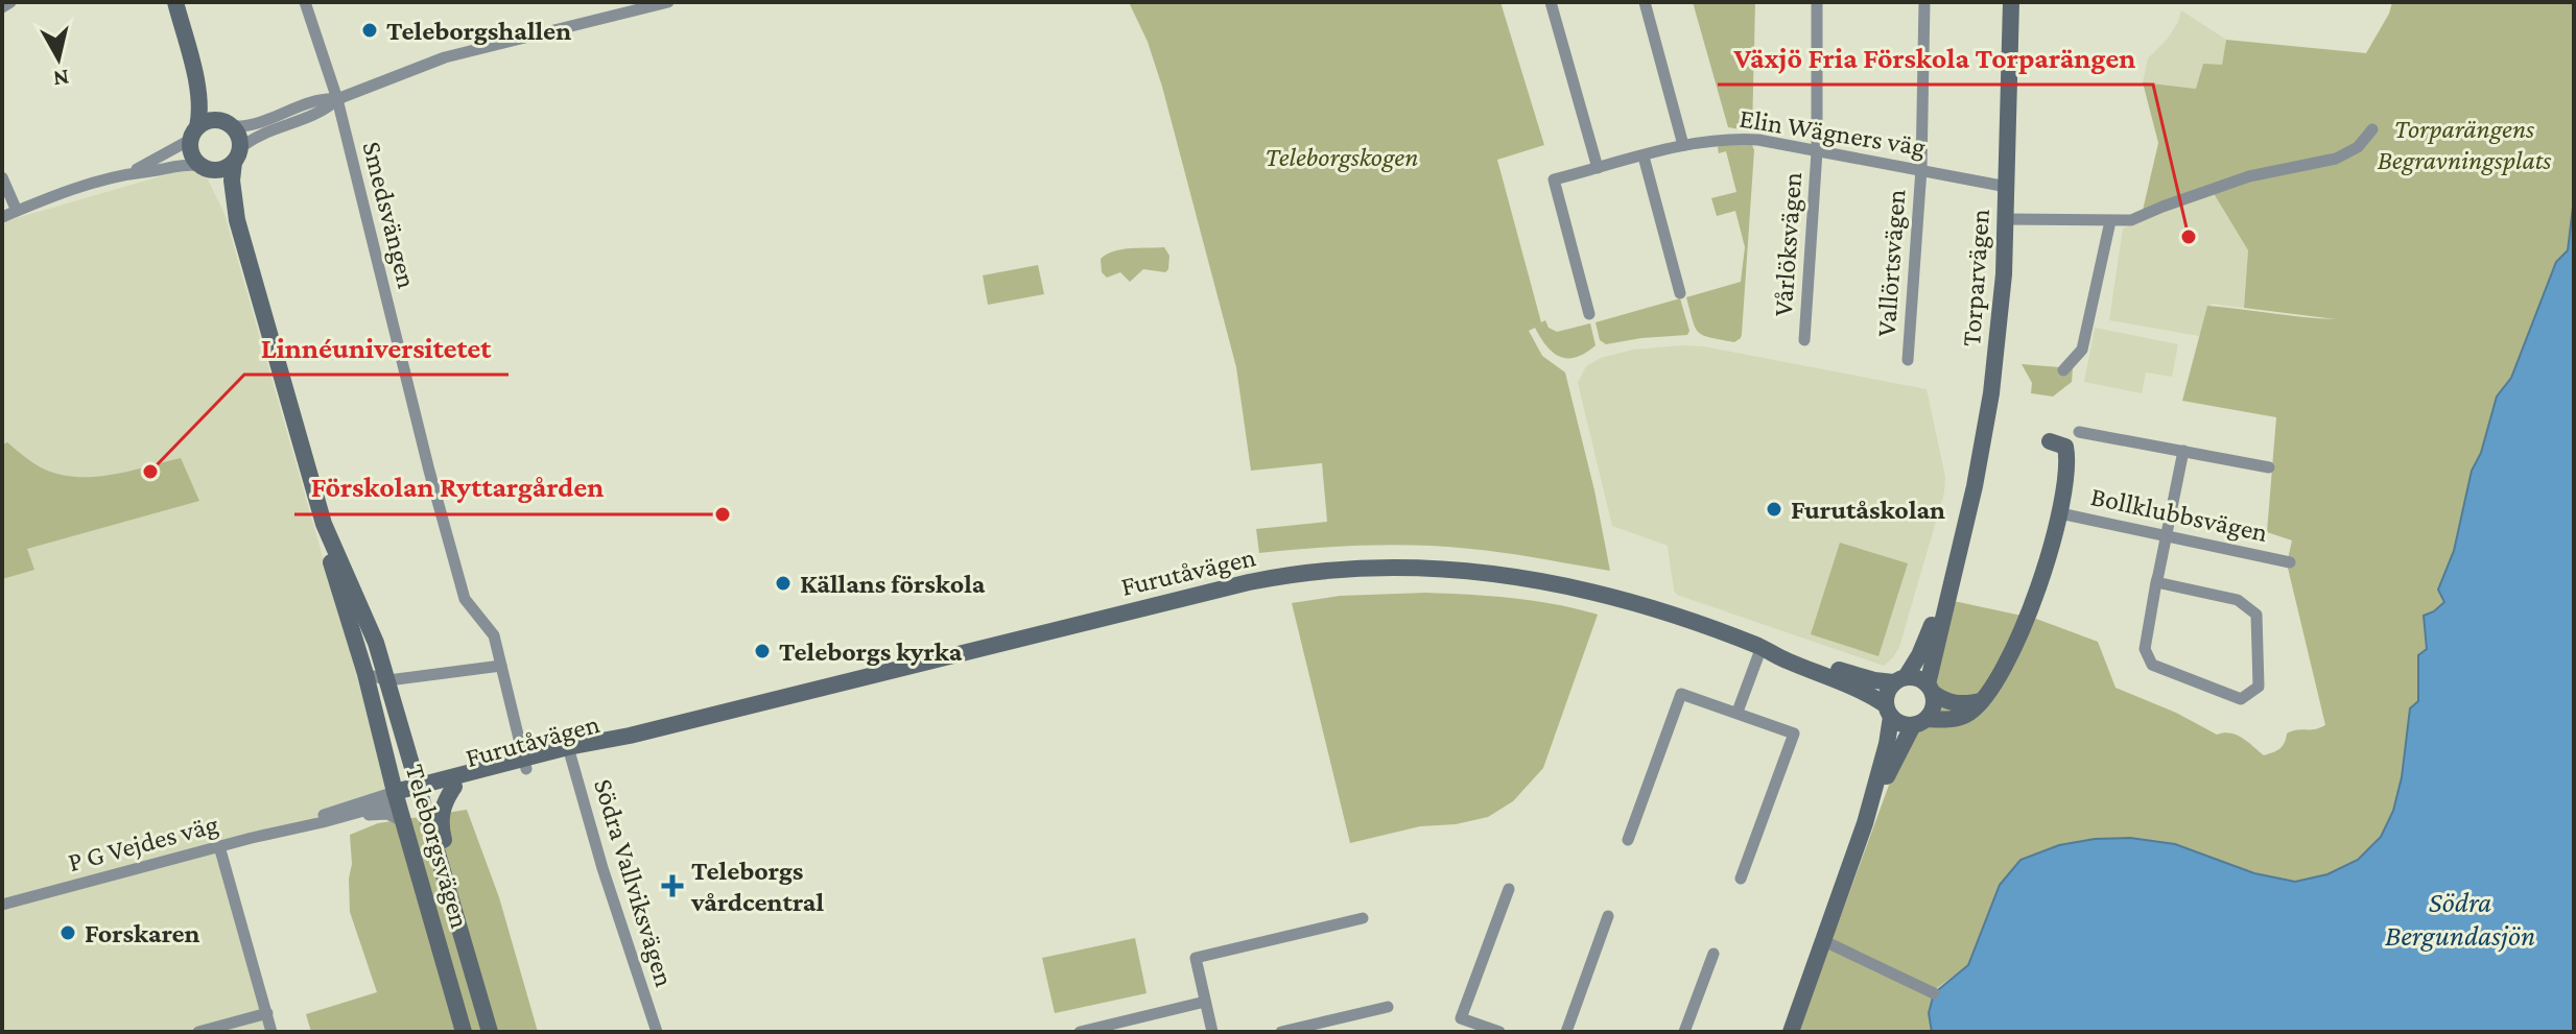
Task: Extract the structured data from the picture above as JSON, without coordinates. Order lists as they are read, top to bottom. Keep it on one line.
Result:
{"streets":{"street":["Elin Wägners väg","Smedsvängen","Vårlöksvägen","Vallörtsvägen","Torparvägen","Bollklubbsvägen","Furutåvägen","P G Vejdes väg","Teleborgsvägen","Södra Vallviksvägen"]},"crossings":[["Elin Wägners väg","Vårlöksvägen"],["Elin Wägners väg","Vallörtsvägen"],["Elin Wägners väg","Torparvägen"],["Smedsvängen","Furutåvägen"],["Torparvägen","Furutåvägen"],["Furutåvägen","P G Vejdes väg"],["Furutåvägen","Teleborgsvägen"],["Furutåvägen","Södra Vallviksvägen"],["P G Vejdes väg","Teleborgsvägen"]],"water":["Södra Bergundasjön"],"parks":["Torparängens Begravningsplats","Teleborgskogen"],"places":{"other":["Teleborgshallen","Växjö Fria Förskola Torparängen","Linnéuniversitetet","Furutåskolan","Förskolan Ryttargården","Källans förskola","Teleborgs kyrka","Forskaren"],"health":["Teleborgs vårdcentral"]},"north":"bottom"}
